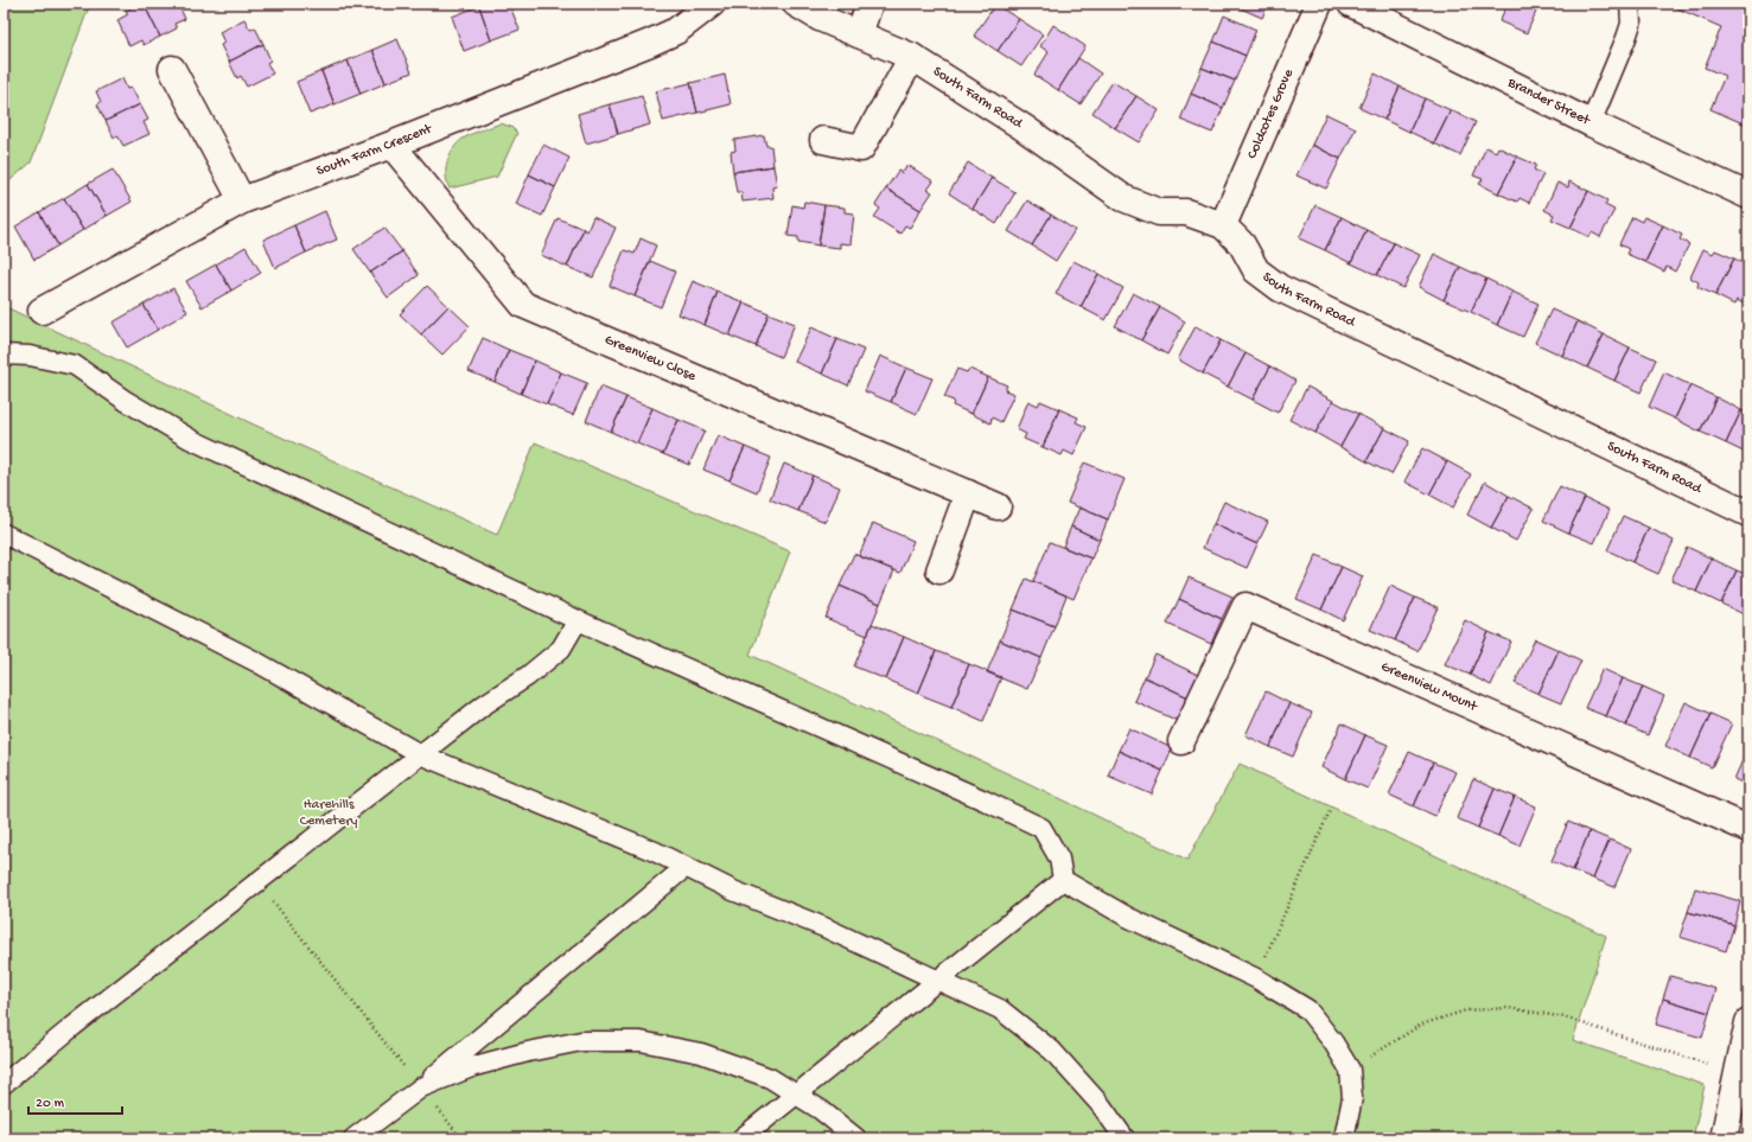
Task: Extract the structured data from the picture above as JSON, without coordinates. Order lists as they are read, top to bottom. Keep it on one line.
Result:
{"streets":{"street":["South Farm Road","Brander Street","Coldcotes Grove","South Farm Crescent","Greenview Close","Greenview Mount"]},"crossings":[["South Farm Road","Coldcotes Grove"],["South Farm Crescent","Greenview Close"]],"parks":["Harehills Cemetery"],"scale_bar":"20 m"}
